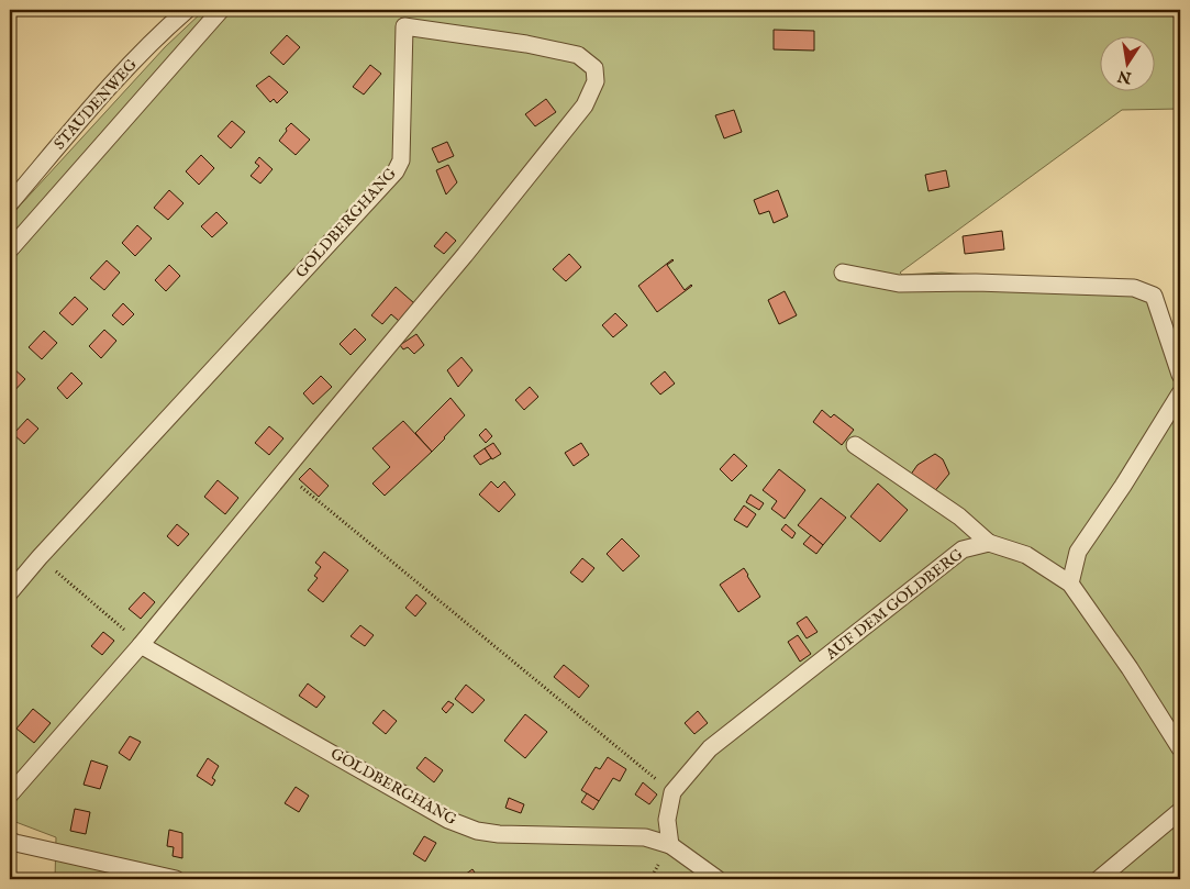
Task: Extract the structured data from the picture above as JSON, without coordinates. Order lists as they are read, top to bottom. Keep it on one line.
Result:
{"streets":{"lane":["STAUDENWEG","GOLDBERGHANG","AUF DEM GOLDBERG"]},"crossings":[["GOLDBERGHANG","AUF DEM GOLDBERG"]],"north":"bottom"}
